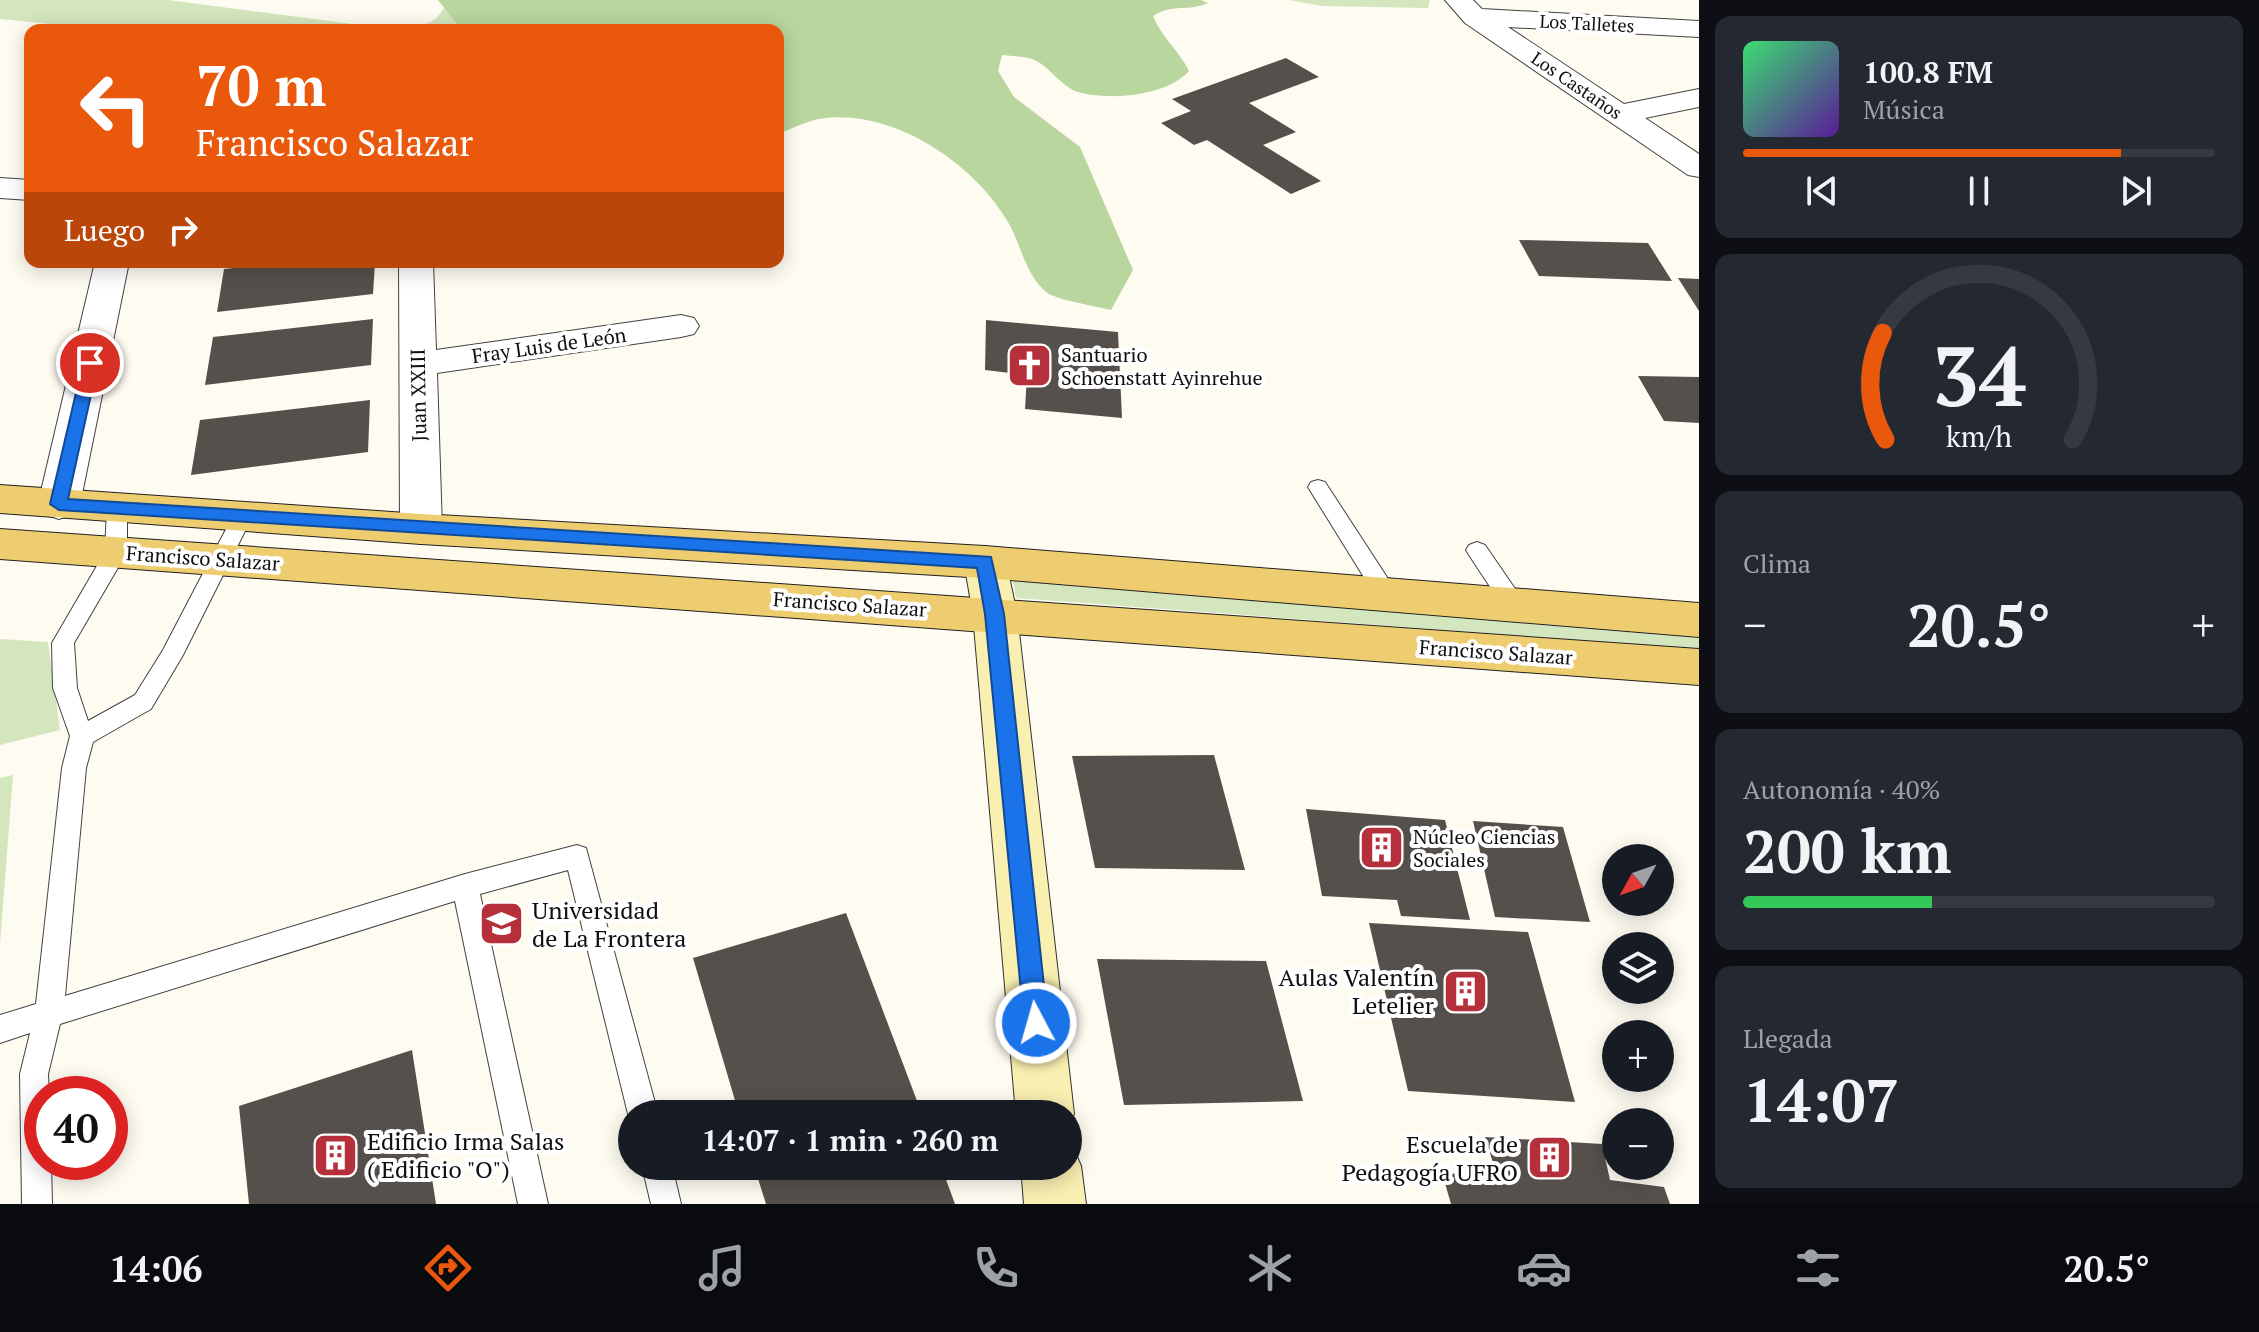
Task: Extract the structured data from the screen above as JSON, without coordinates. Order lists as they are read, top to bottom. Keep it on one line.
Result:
{"streets":{"main road":["Francisco Salazar"],"street":["Los Talletes","Los Castaños","Fray Luis de León","Juan XXIII"]},"crossings":[["Los Talletes","Los Castaños"],["Fray Luis de León","Juan XXIII"]],"places":{"church":["Santuario Schoenstatt Ayinrehue"],"building":["Núcleo Ciencias Sociales","Aulas Valentín Letelier","Edificio Irma Salas ( Edificio \"O\")","Escuela de Pedagogía UFRO"],"school or university":["Universidad de La Frontera"]},"north":"bottom left","page":{"turn":["70 m","Francisco Salazar"],"song":["100.8 FM","Música"],"then":"Luego","tile":["Clima",["Autonomía · 40%","200 km"],["Llegada","14:07"]],"heat":["−","20.5°","+"],"map_buttons":["+","−"],"limit":"40","trip":"14:07 · 1 min · 260 m","tabs":["14:06","20.5°"],"gauge":["34","km/h"]}}
